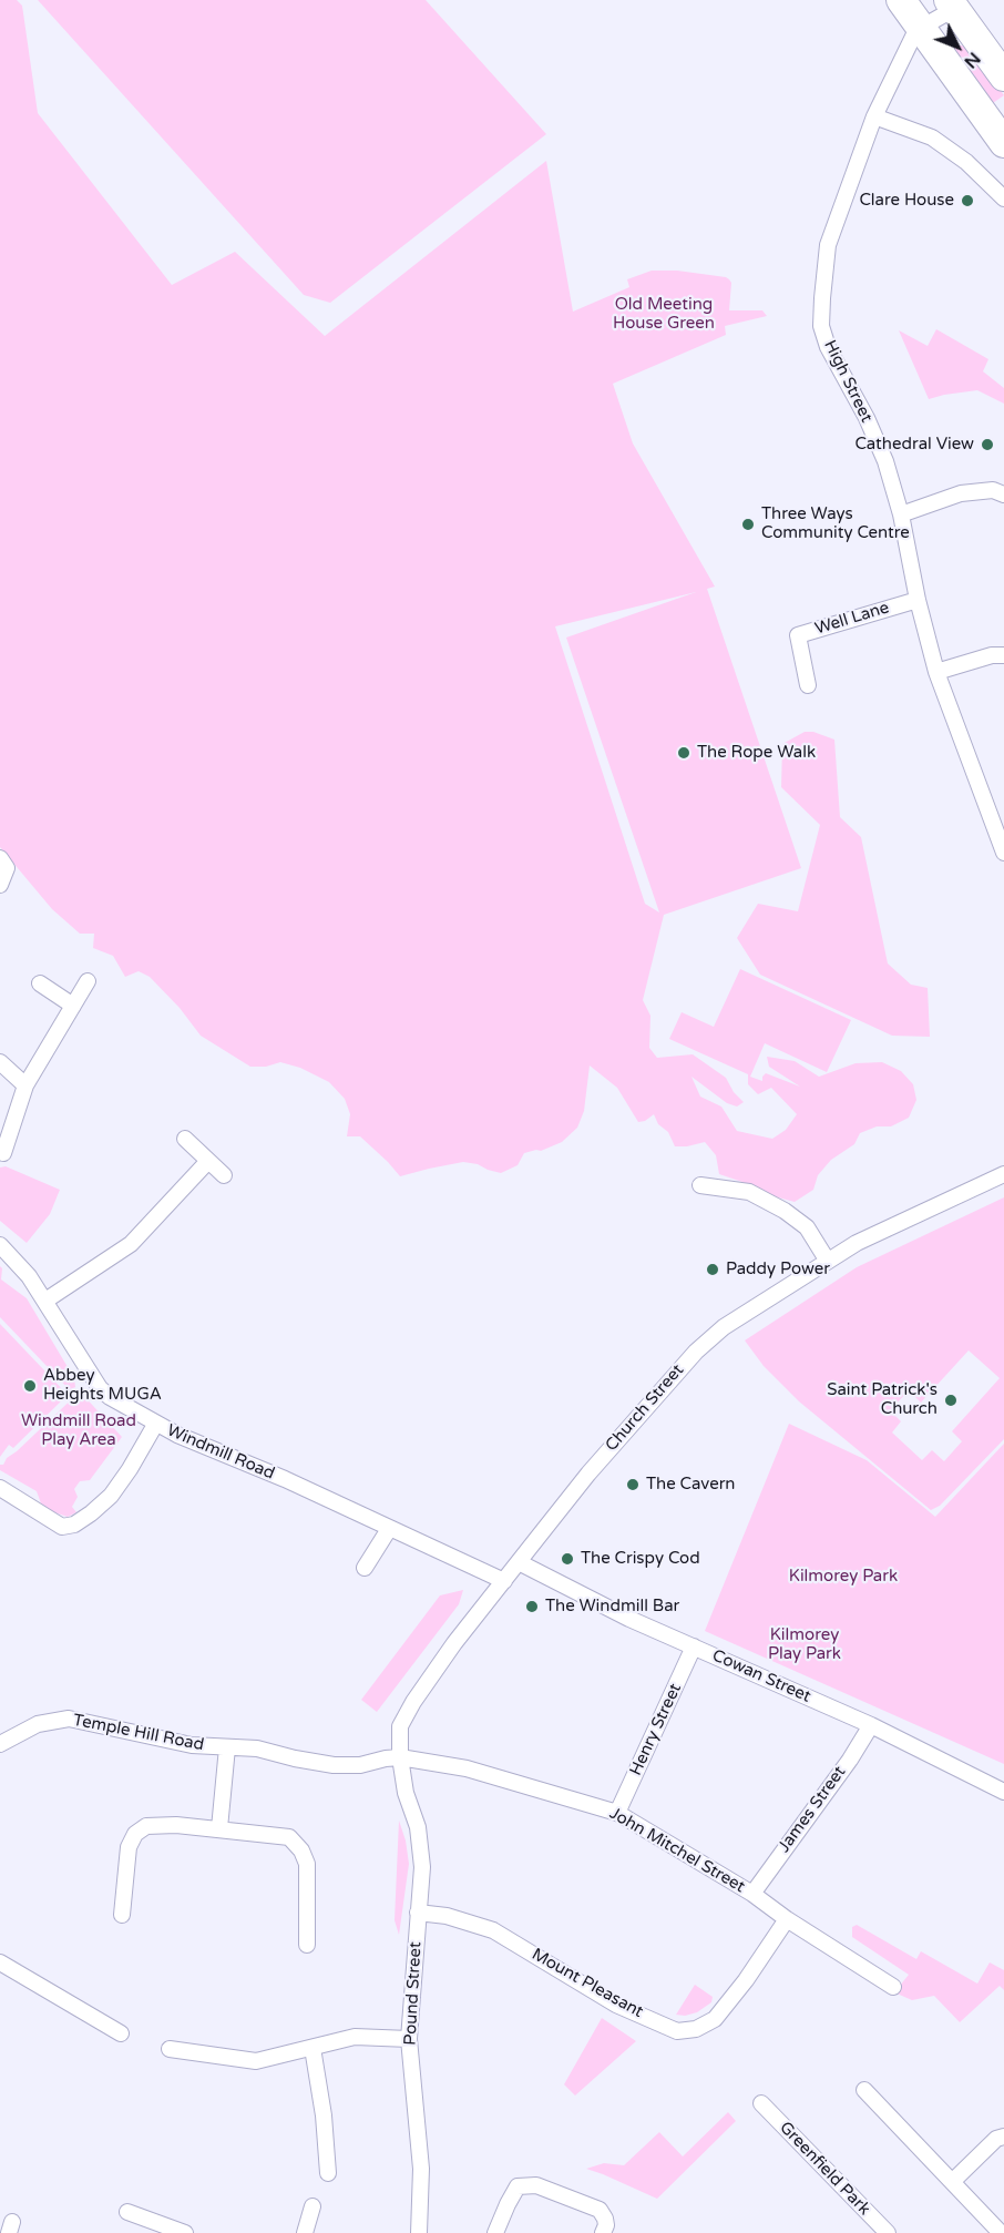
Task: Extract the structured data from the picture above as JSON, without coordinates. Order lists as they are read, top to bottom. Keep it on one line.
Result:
{"streets":{"street":["High Street","Well Lane","Church Street","Windmill Road","Cowan Street","Henry Street","Temple Hill Road","James Street","John Mitchel Street","Mount Pleasant","Pound Street","Greenfield Park"]},"crossings":[["High Street","Well Lane"],["Church Street","Windmill Road"],["Church Street","Cowan Street"],["Church Street","Temple Hill Road"],["Church Street","John Mitchel Street"],["Church Street","Pound Street"],["Cowan Street","Henry Street"],["Cowan Street","James Street"],["Henry Street","John Mitchel Street"],["Temple Hill Road","John Mitchel Street"],["Temple Hill Road","Pound Street"],["James Street","John Mitchel Street"],["John Mitchel Street","Mount Pleasant"],["John Mitchel Street","Pound Street"],["Mount Pleasant","Pound Street"]],"parks":["Old Meeting House Green","Windmill Road Play Area","Kilmorey Park","Kilmorey Play Park"],"places":["Clare House","Cathedral View","Three Ways Community Centre","The Rope Walk","Paddy Power","Abbey Heights MUGA","Saint Patrick's Church","The Cavern","The Crispy Cod","The Windmill Bar"],"north":"bottom right"}
